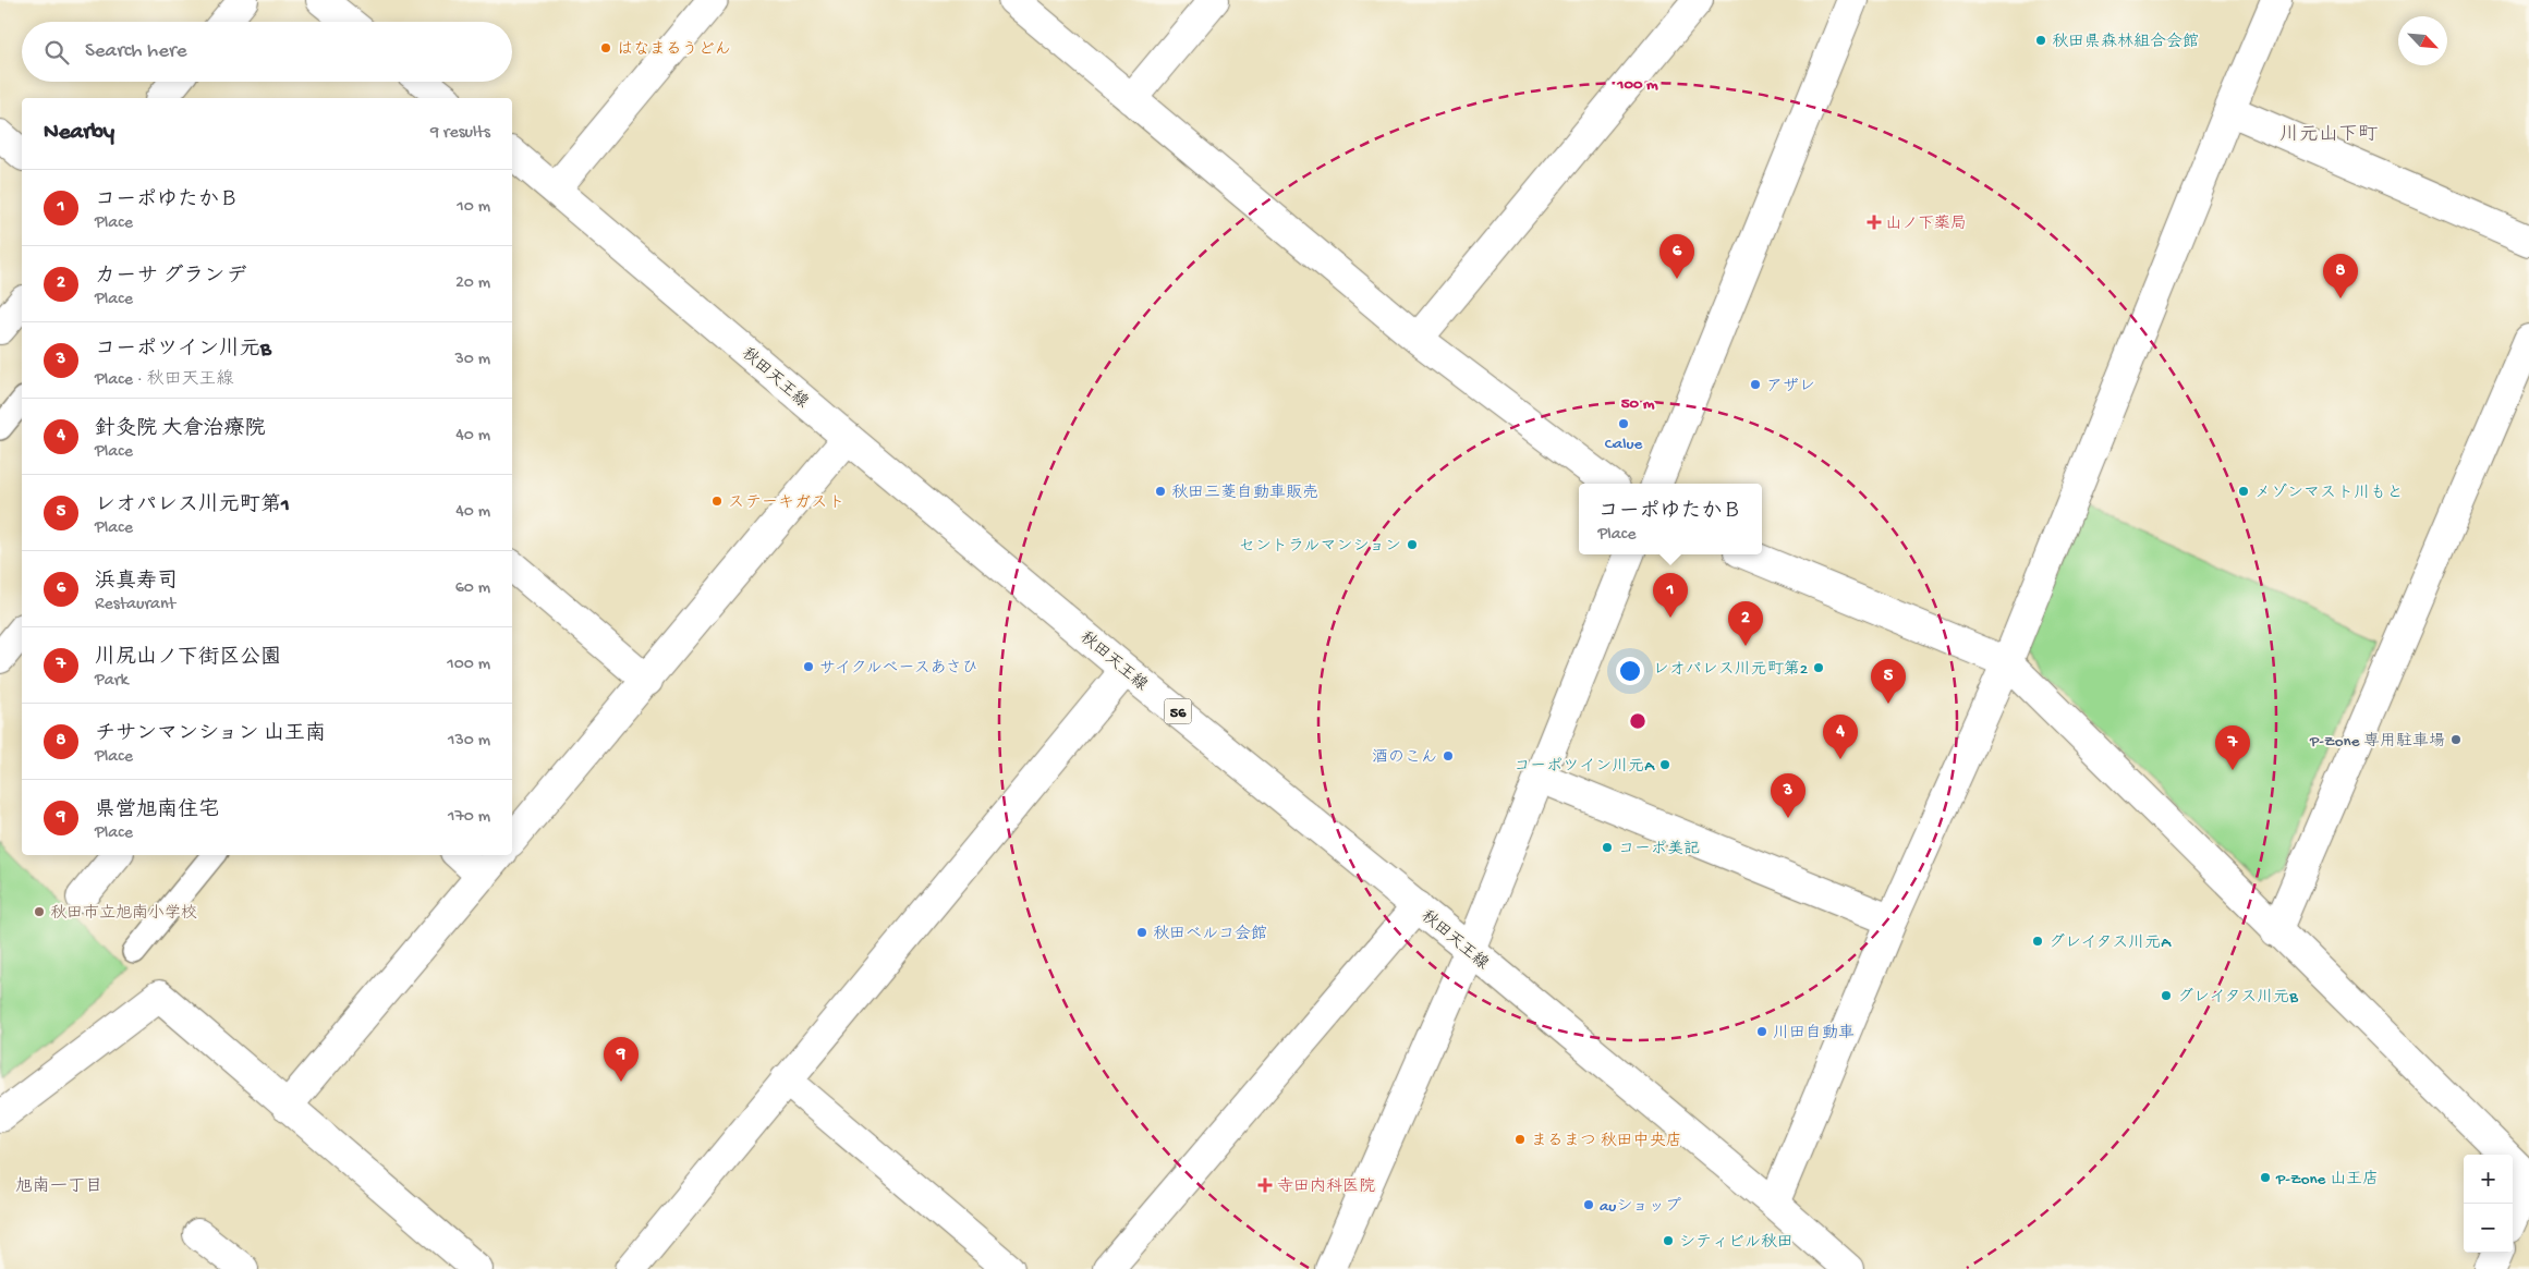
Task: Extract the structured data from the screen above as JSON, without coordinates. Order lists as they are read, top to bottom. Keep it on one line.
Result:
{"streets":{"street":["秋田天王線","56"]},"districts":["川元山下町","旭南一丁目"],"places":{"other":["秋田県森林組合会館","はなまるうどん","アザレ","Calue","秋田三菱自動車販売","メゾンマスト川もと","ステーキガスト","セントラルマンション","サイクルベースあさひ","レオパレス川元町第2","P-Zone 専用駐車場","酒のこん","コーポツイン川元A","コーポ美記","秋田市立旭南小学校","秋田ベルコ会館","グレイタス川元A","グレイタス川元B","川田自動車","まるまつ 秋田中央店","P-Zone 山王店","auショップ","シティビル秋田"],"health":["山ノ下薬局","寺田内科医院"]},"north":"bottom right","page":{"search":"Search here","heading":["Nearby","9 results"],"list":[{"mark":"1","name":"コーポゆたかＢ","note":"Place","value":"10 m"},{"mark":"2","name":"カーサ グランデ","note":"Place","value":"20 m"},{"mark":"3","name":"コーポツイン川元B","note":"Place · 秋田天王線","value":"30 m"},{"mark":"4","name":"針灸院 大倉治療院","note":"Place","value":"40 m"},{"mark":"5","name":"レオパレス川元町第1","note":"Place","value":"40 m"},{"mark":"6","name":"浜真寿司","note":"Restaurant","value":"60 m"},{"mark":"7","name":"川尻山ノ下街区公園","note":"Park","value":"100 m"},{"mark":"8","name":"チサンマンション 山王南","note":"Place","value":"130 m"},{"mark":"9","name":"県営旭南住宅","note":"Place","value":"170 m"}],"pins":["6","8","1","2","5","4","7","3","9"],"popup":["コーポゆたかＢ","Place"],"map_buttons":["+","−"]},"rings":["100 m","50 m"]}
